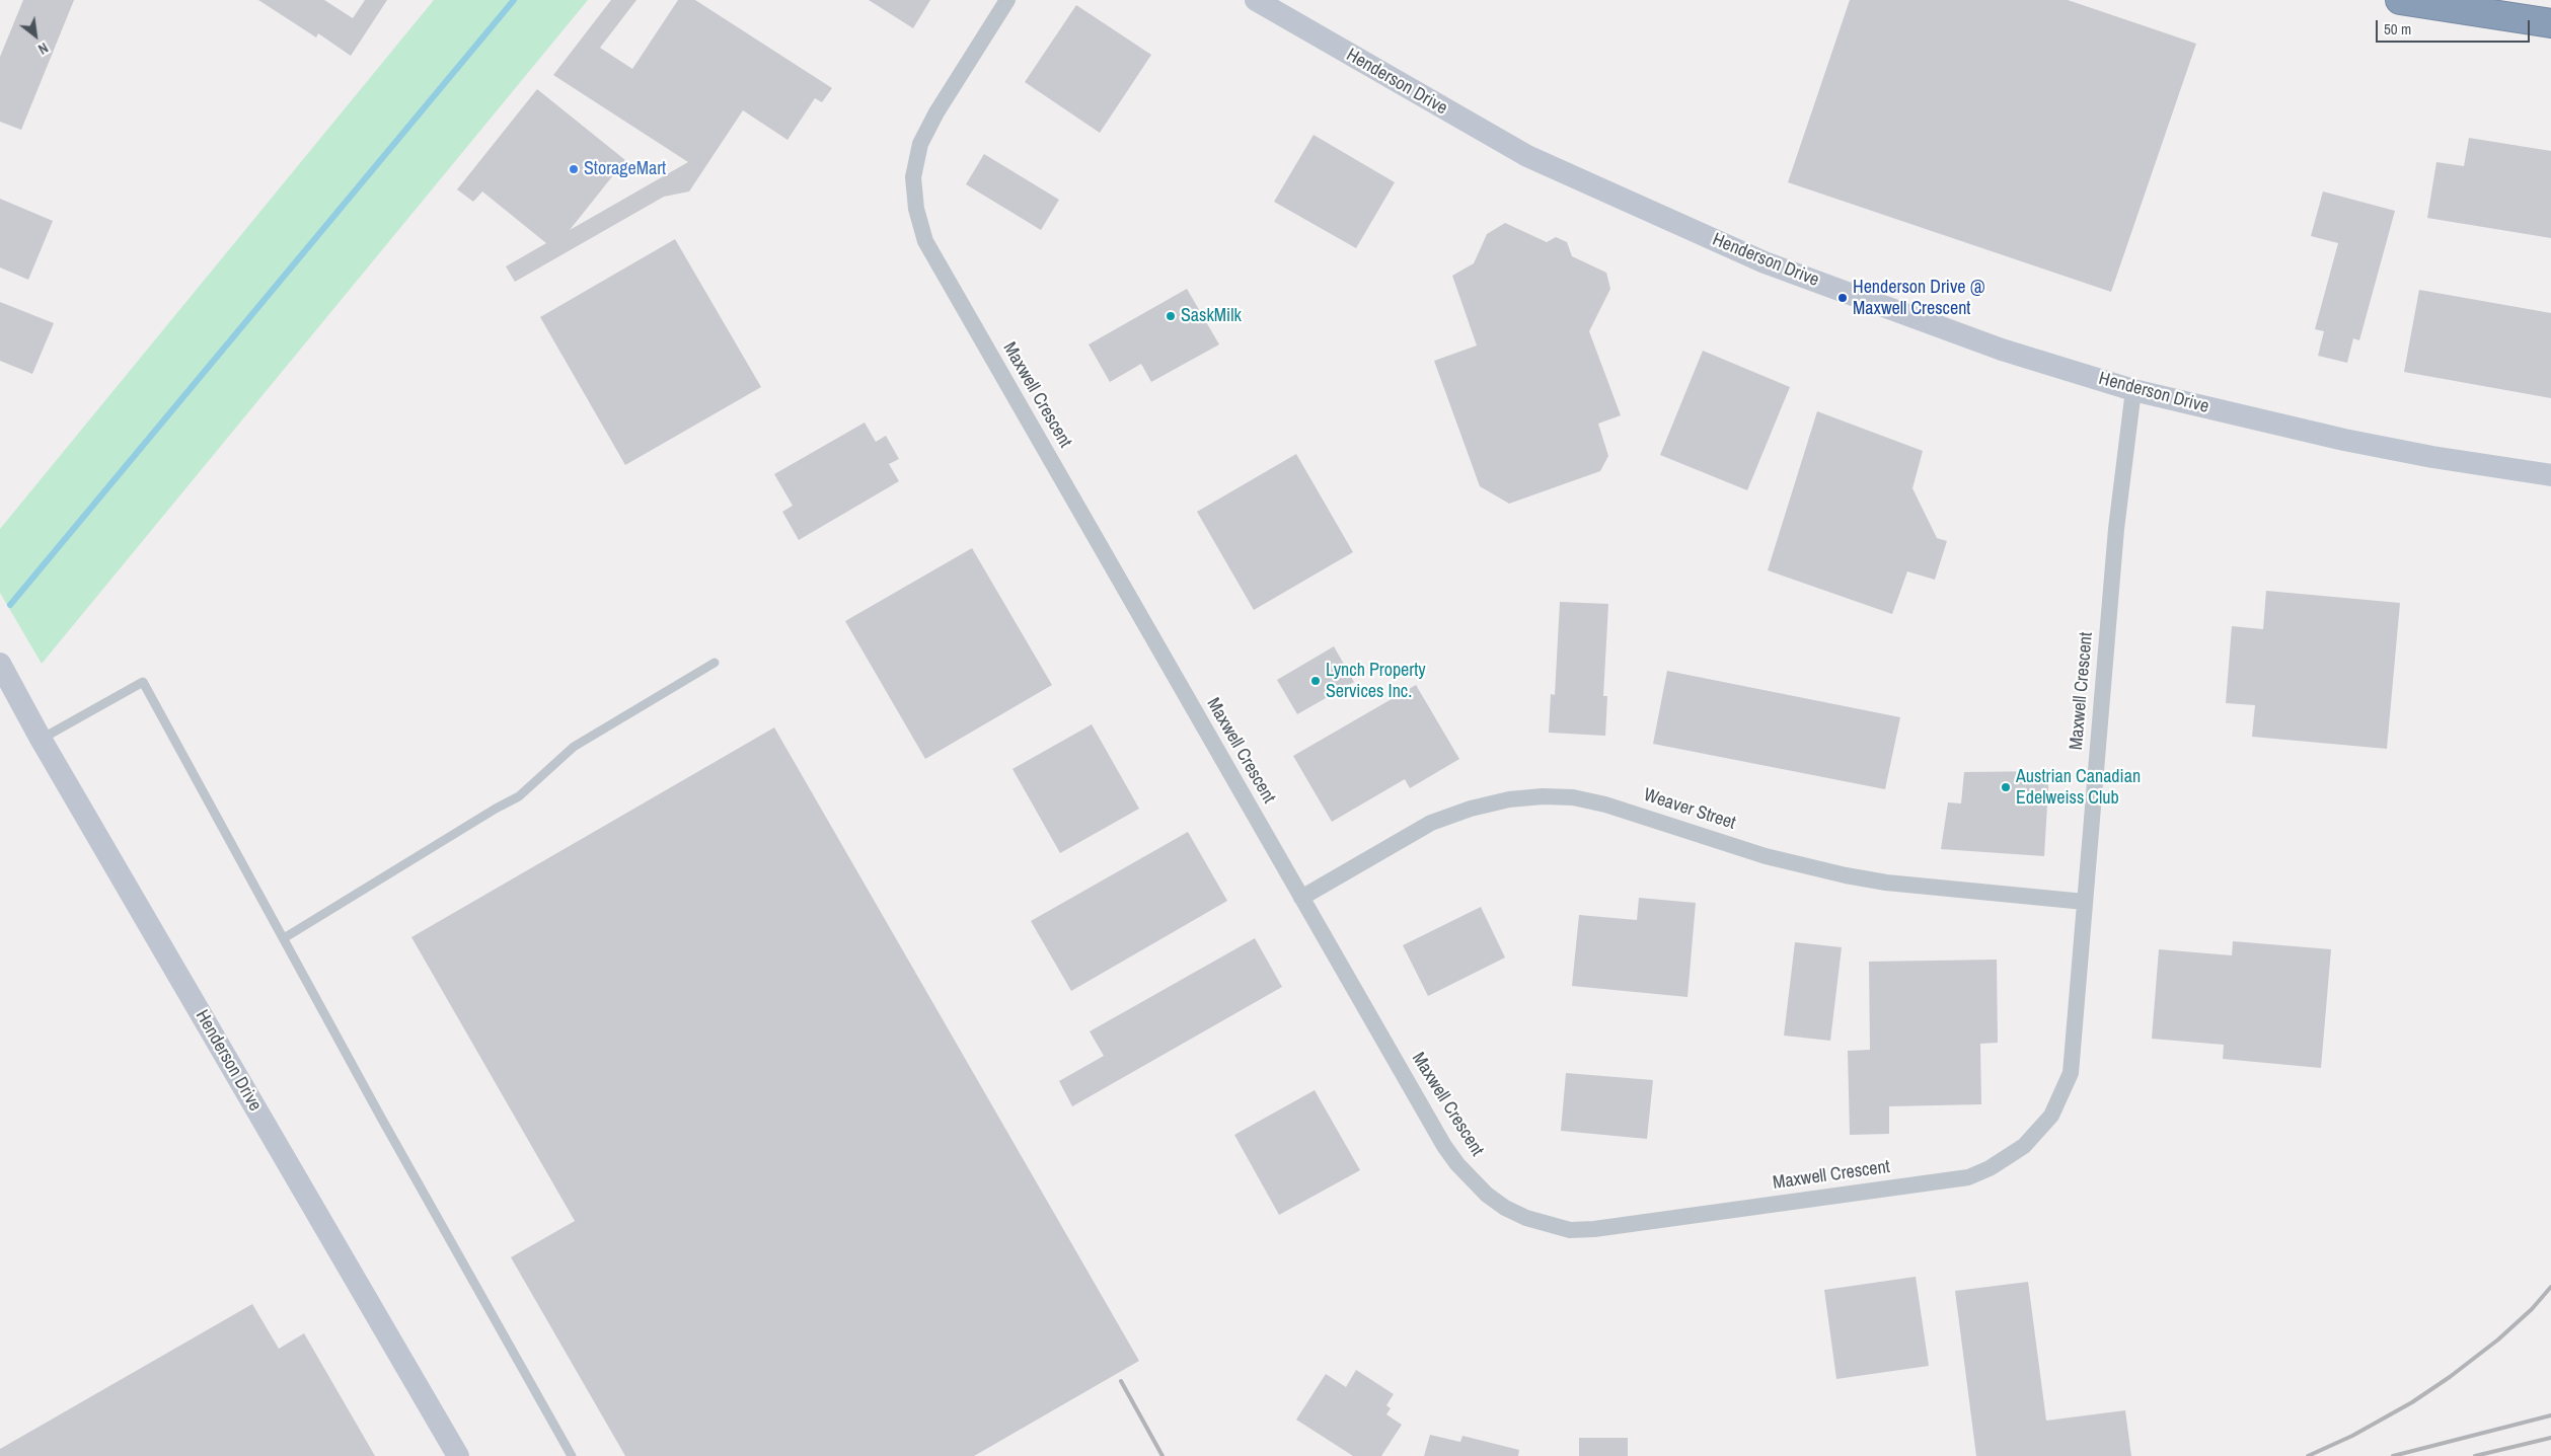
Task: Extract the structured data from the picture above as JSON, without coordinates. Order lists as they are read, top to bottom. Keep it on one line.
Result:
{"streets":{"street":["Henderson Drive","Maxwell Crescent","Weaver Street"]},"crossings":[["Henderson Drive","Maxwell Crescent"],["Maxwell Crescent","Weaver Street"]],"places":["StorageMart","Henderson Drive @ Maxwell Crescent","SaskMilk","Lynch Property Services Inc.","Austrian Canadian Edelweiss Club"],"scale_bar":"50 m","north":"bottom right"}
